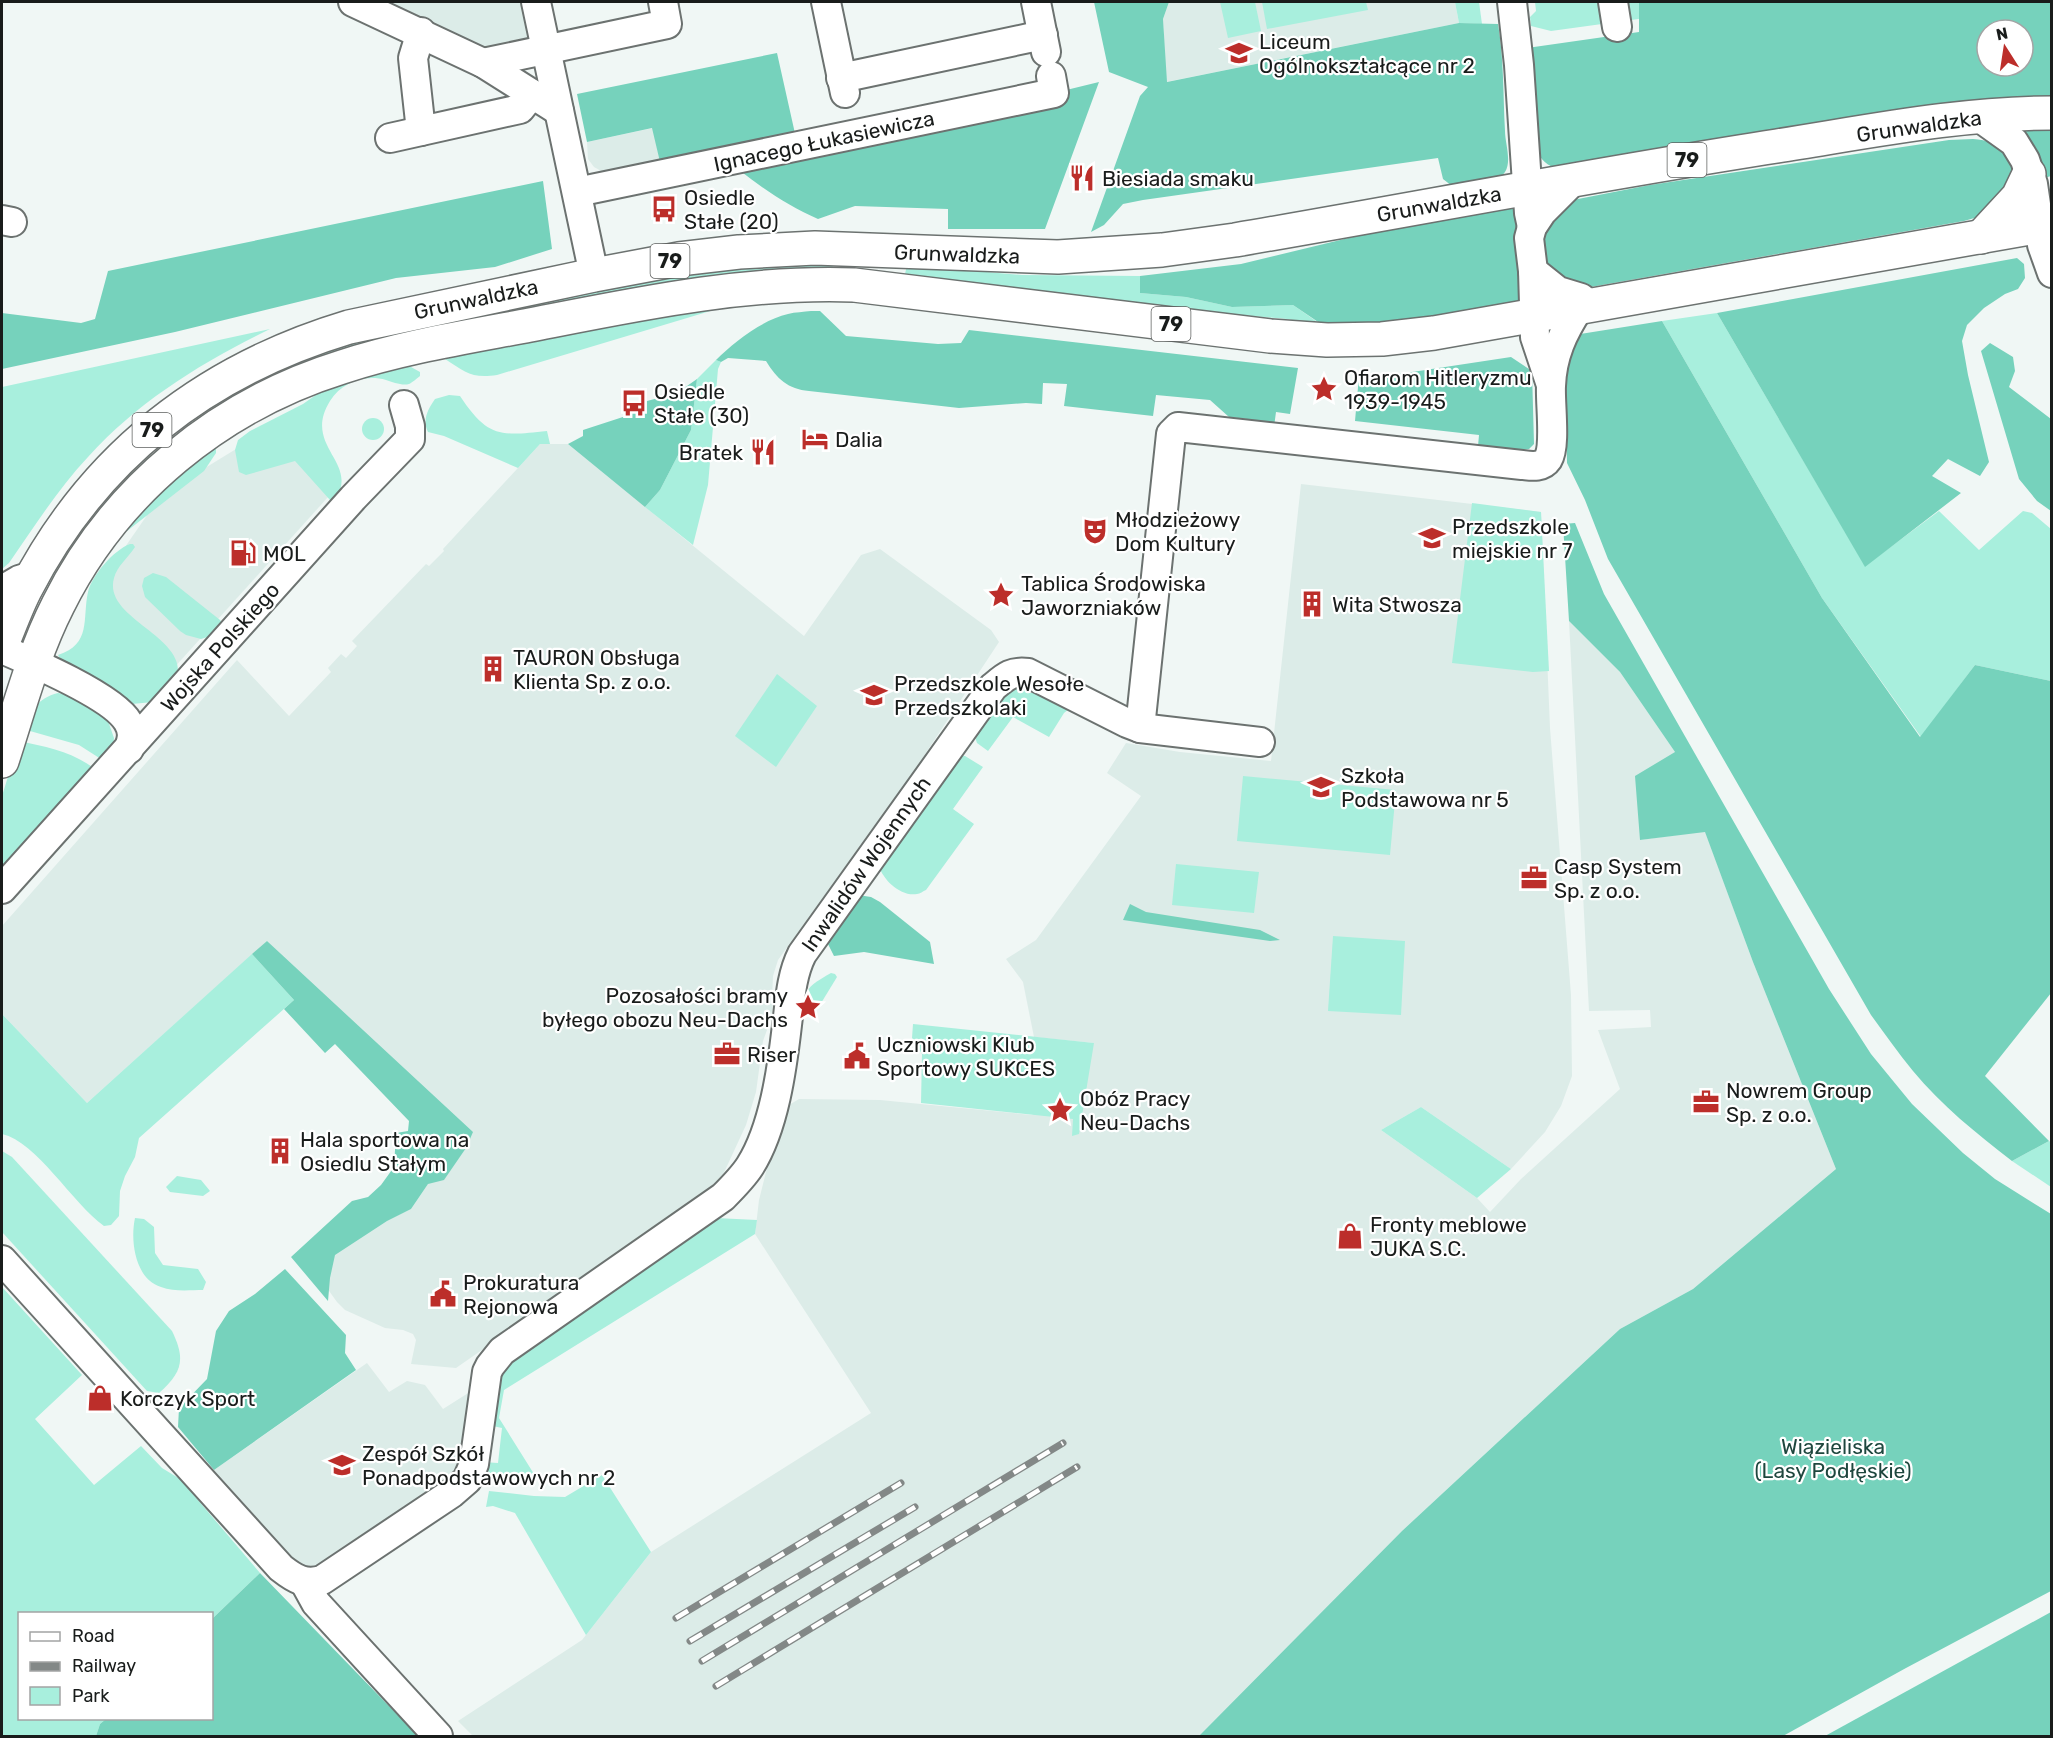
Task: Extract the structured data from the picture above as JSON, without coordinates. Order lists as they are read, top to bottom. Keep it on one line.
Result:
{"streets":{"main road":["Grunwaldzka","79"],"street":["Ignacego Łukasiewicza","Wojska Polskiego","Inwalidów Wojennych"]},"crossings":[["Grunwaldzka","79"]],"parks":["Wiązieliska (Lasy Podłęskie)"],"places":{"school or university":["Liceum Ogólnokształcące nr 2","Przedszkole miejskie nr 7","Przedszkole Wesołe Przedszkolaki","Szkoła Podstawowa nr 5","Zespół Szkół Ponadpodstawowych nr 2"],"restaurant":["Biesiada smaku","Bratek"],"bus stop":["Osiedle Stałe (20)","Osiedle Stałe (30)"],"place":["Ofiarom Hitleryzmu 1939-1945","Tablica Środowiska Jaworzniaków","Pozosałości bramy byłego obozu Neu-Dachs","Obóz Pracy Neu-Dachs"],"hotel":["Dalia"],"theatre":["Młodzieżowy Dom Kultury"],"fuel station":["MOL"],"building":["Wita Stwosza","TAURON Obsługa Klienta Sp. z o.o.","Hala sportowa na Osiedlu Stałym"],"office":["Casp System Sp. z o.o.","Riser","Nowrem Group Sp. z o.o."],"public building":["Uczniowski Klub Sportowy SUKCES","Prokuratura Rejonowa"],"shop":["Fronty meblowe JUKA S.C.","Korczyk Sport"]},"legend":["Road","Railway","Park"],"north":"top"}
